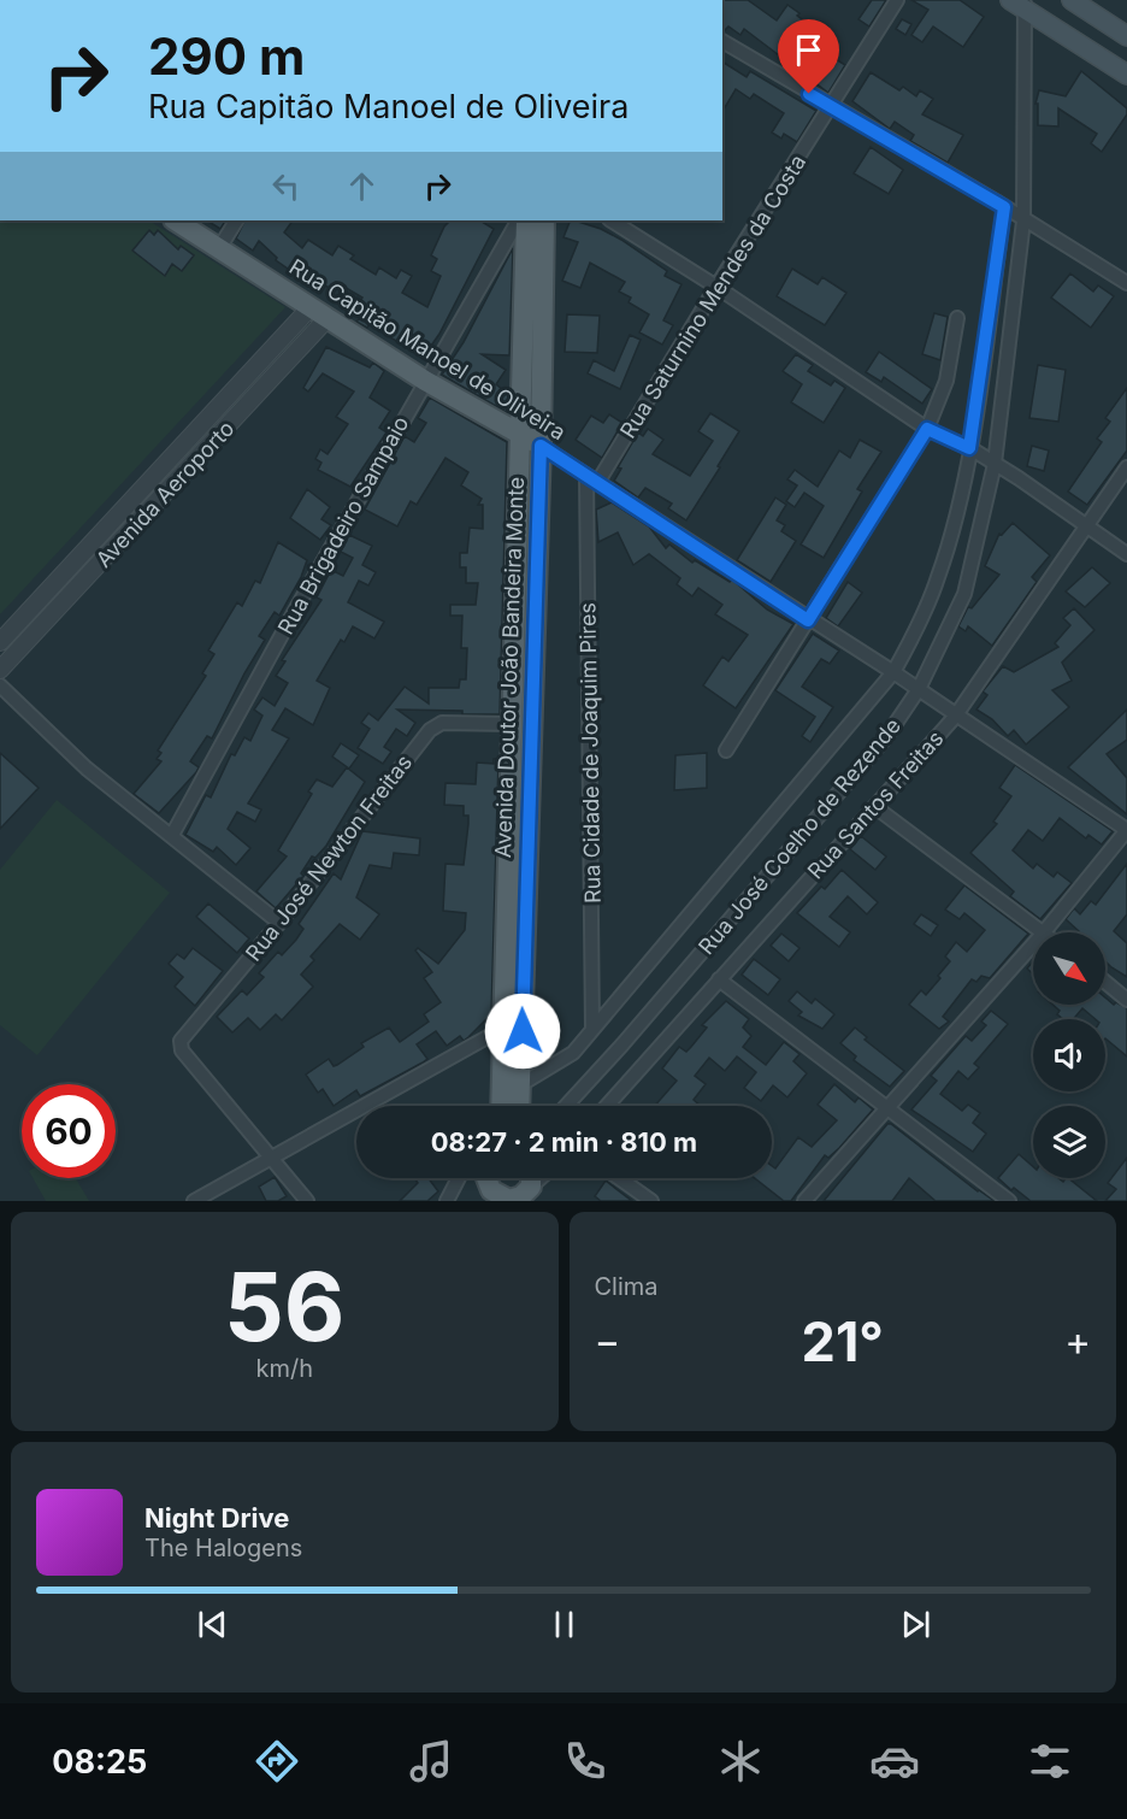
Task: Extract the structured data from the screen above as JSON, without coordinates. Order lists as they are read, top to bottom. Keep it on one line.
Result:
{"streets":{"main road":["Rua Capitão Manoel de Oliveira","Avenida Doutor João Bandeira Monte"],"street":["Rua Saturnino Mendes da Costa","Avenida Aeroporto","Rua Brigadeiro Sampaio","Rua Cidade de Joaquim Pires","Rua Santos Freitas","Rua José Coelho de Rezende","Rua José Newton Freitas"]},"crossings":[["Rua Saturnino Mendes da Costa","Rua Capitão Manoel de Oliveira"],["Rua Saturnino Mendes da Costa","Rua Cidade de Joaquim Pires"],["Rua Capitão Manoel de Oliveira","Avenida Aeroporto"],["Rua Capitão Manoel de Oliveira","Rua Brigadeiro Sampaio"],["Rua Capitão Manoel de Oliveira","Avenida Doutor João Bandeira Monte"],["Rua Capitão Manoel de Oliveira","Rua Cidade de Joaquim Pires"],["Rua Capitão Manoel de Oliveira","Rua Santos Freitas"],["Rua Capitão Manoel de Oliveira","Rua José Coelho de Rezende"],["Avenida Doutor João Bandeira Monte","Rua José Coelho de Rezende"],["Avenida Doutor João Bandeira Monte","Rua José Newton Freitas"],["Rua Cidade de Joaquim Pires","Rua José Coelho de Rezende"]],"north":"bottom right","page":{"turn":["290 m","Rua Capitão Manoel de Oliveira"],"limit":"60","trip":"08:27 · 2 min · 810 m","tile":[["56","km/h"],"Clima"],"heat":["−","21°","+"],"song":["Night Drive","The Halogens"],"tabs":"08:25"}}
